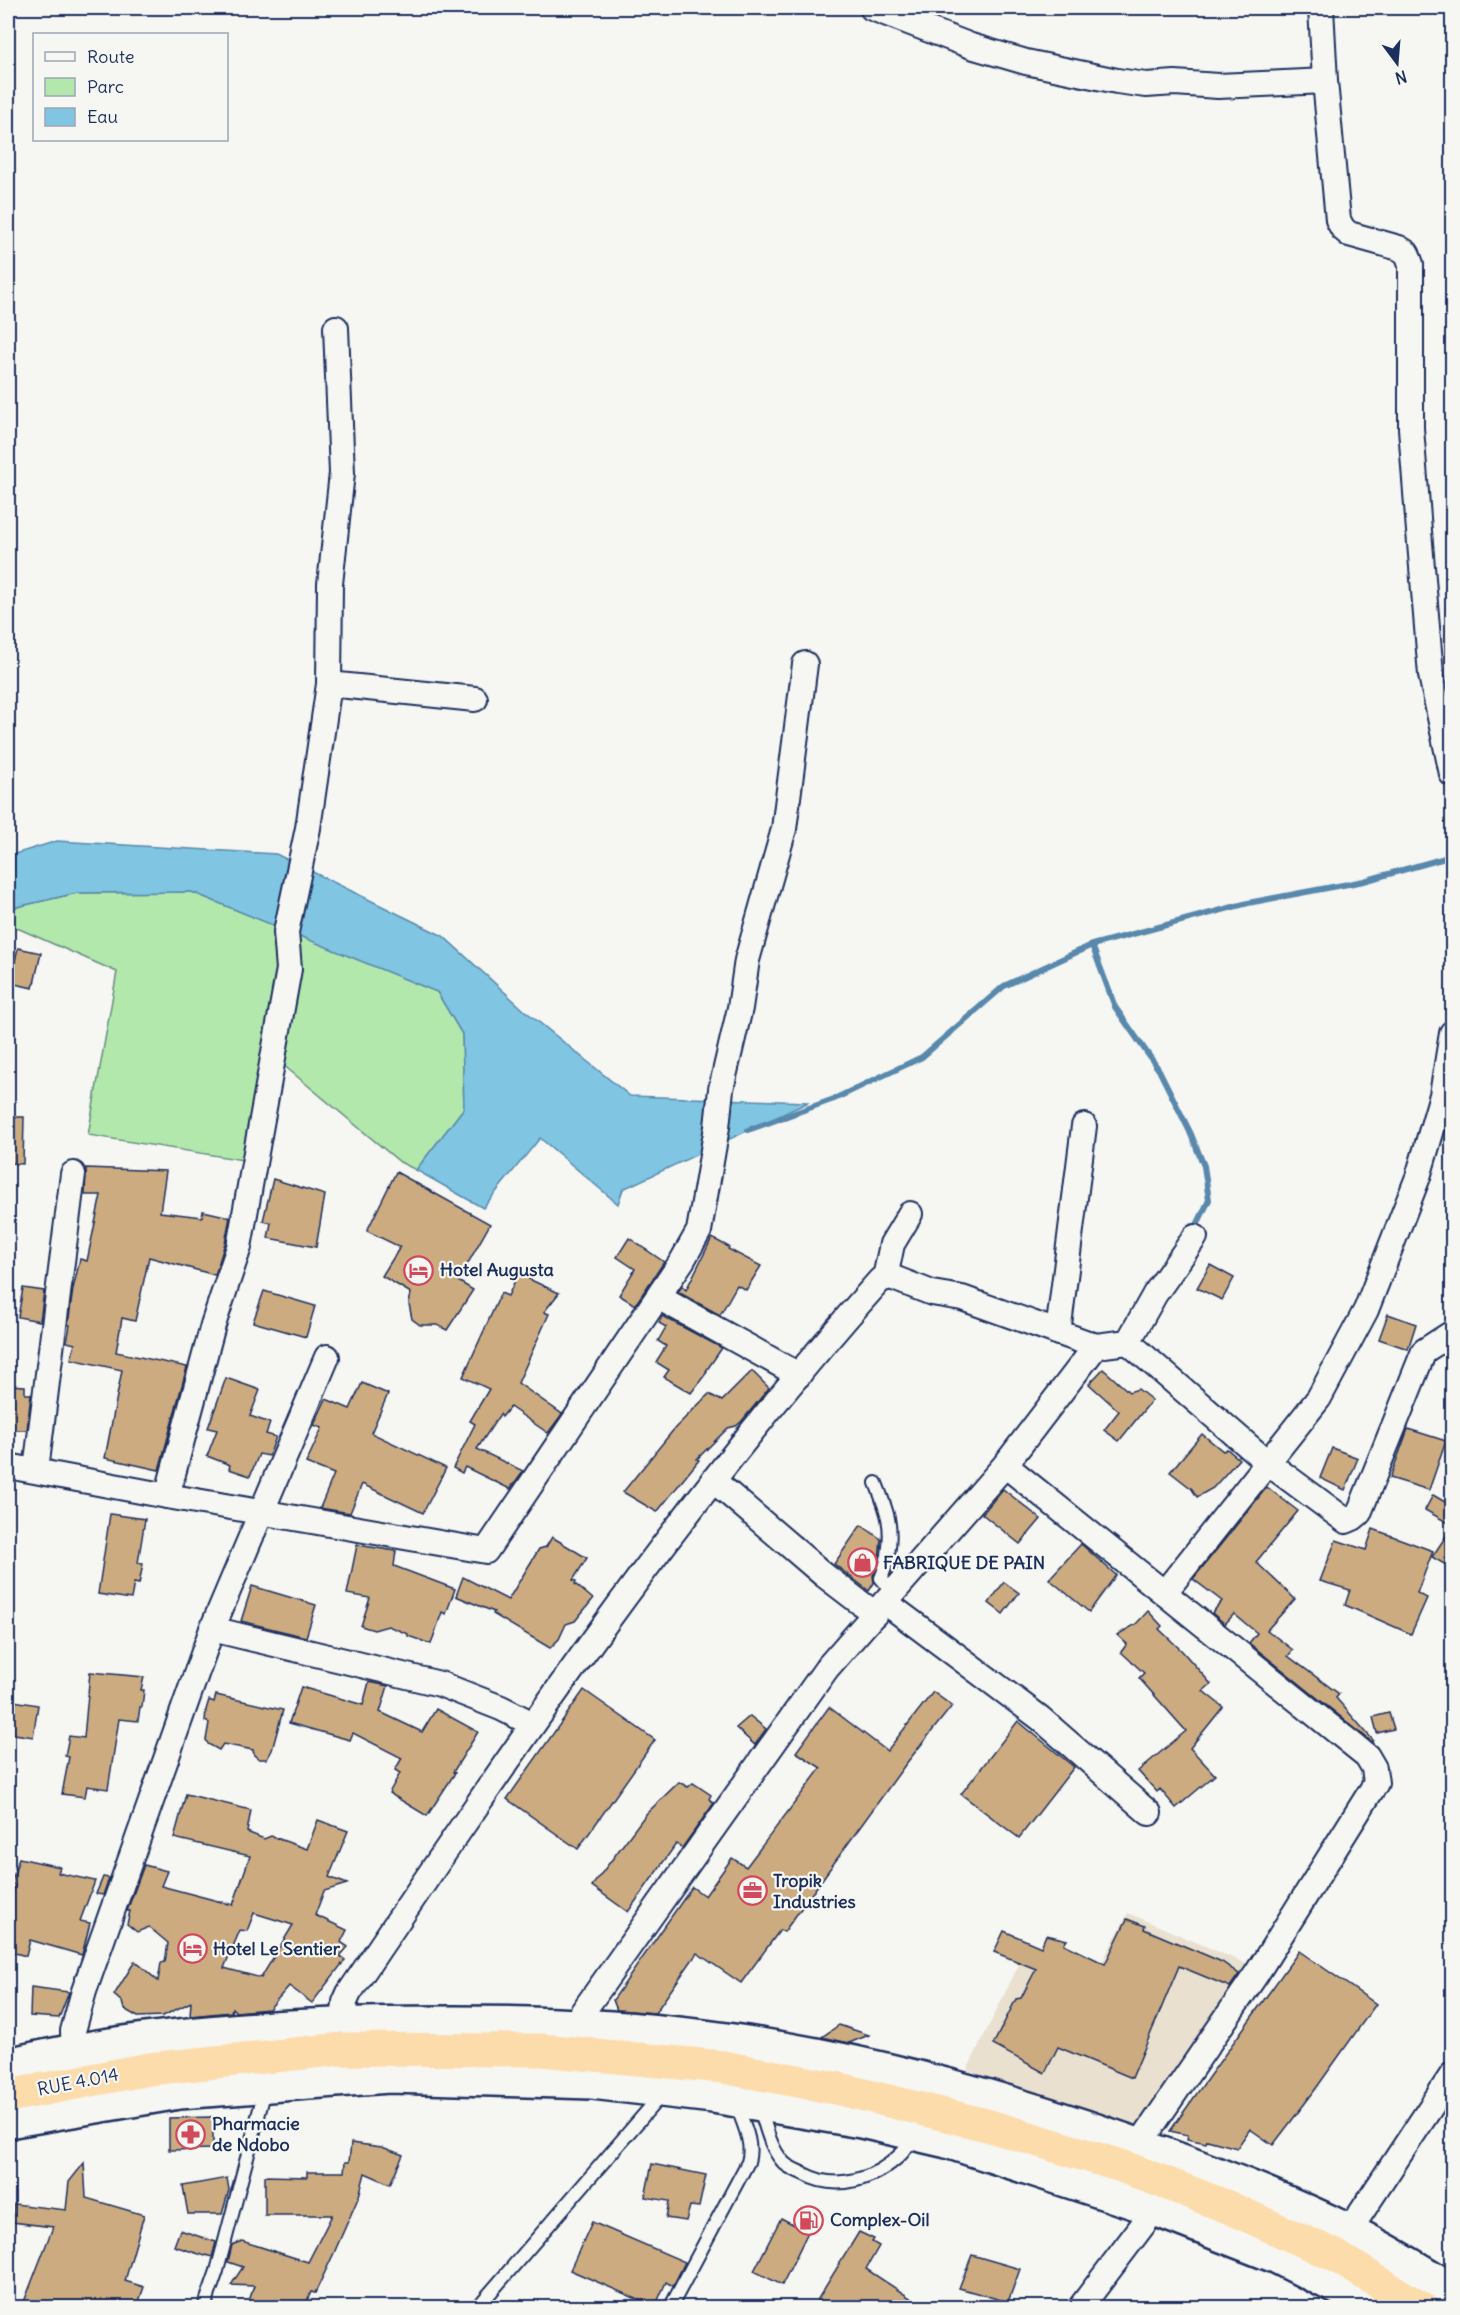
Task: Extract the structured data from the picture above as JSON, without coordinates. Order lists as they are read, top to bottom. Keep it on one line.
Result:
{"streets":{"highway":["RUE 4.014"]},"places":{"hotel":["Hotel Augusta","Hotel Le Sentier"],"shop":["FABRIQUE DE PAIN"],"office":["Tropik Industries"],"pharmacy":["Pharmacie de Ndobo"],"fuel station":["Complex-Oil"]},"legend":["Route","Parc","Eau"],"north":"bottom"}
